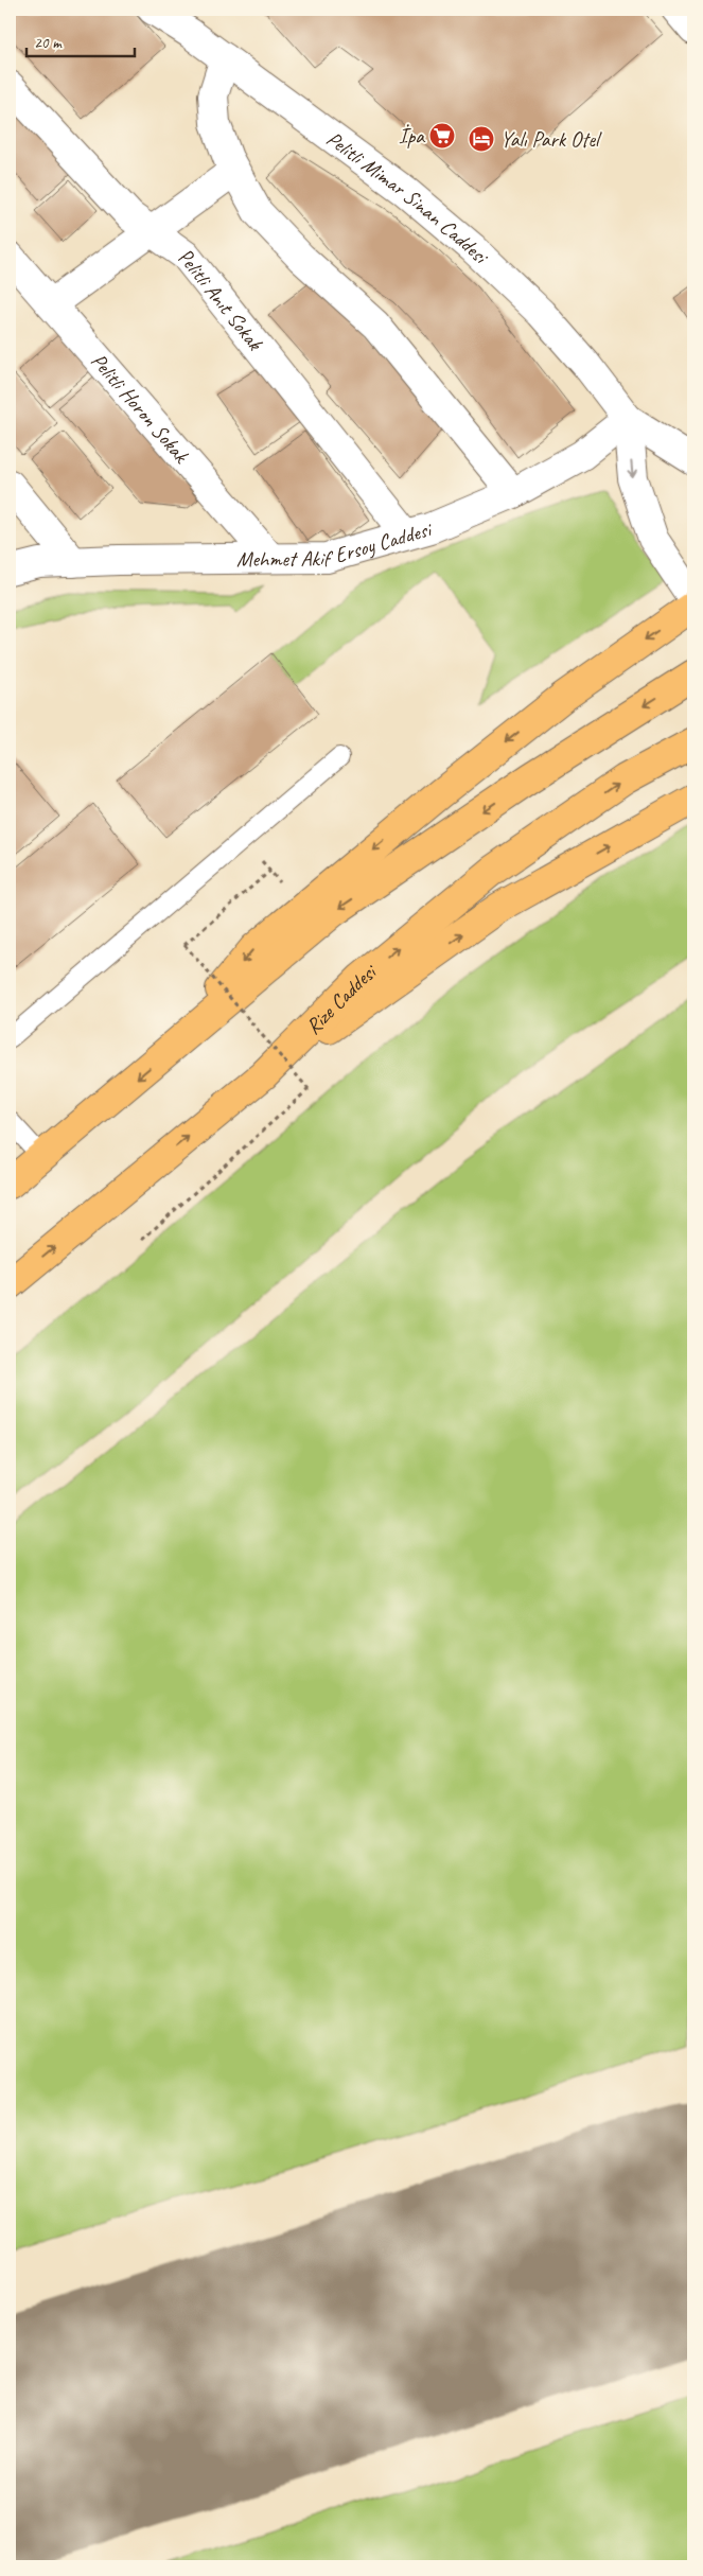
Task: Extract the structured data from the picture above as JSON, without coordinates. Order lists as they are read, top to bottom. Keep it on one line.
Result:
{"streets":{"highway":["Rize Caddesi"],"street":["Pelitli Mimar Sinan Caddesi","Pelitli Anıt Sokak","Pelitli Horon Sokak","Mehmet Akif Ersoy Caddesi"]},"crossings":[["Pelitli Mimar Sinan Caddesi","Mehmet Akif Ersoy Caddesi"],["Pelitli Anıt Sokak","Mehmet Akif Ersoy Caddesi"],["Pelitli Horon Sokak","Mehmet Akif Ersoy Caddesi"]],"places":{"supermarket":["İpa"],"hotel":["Yalı Park Otel"]},"scale_bar":"20 m"}
